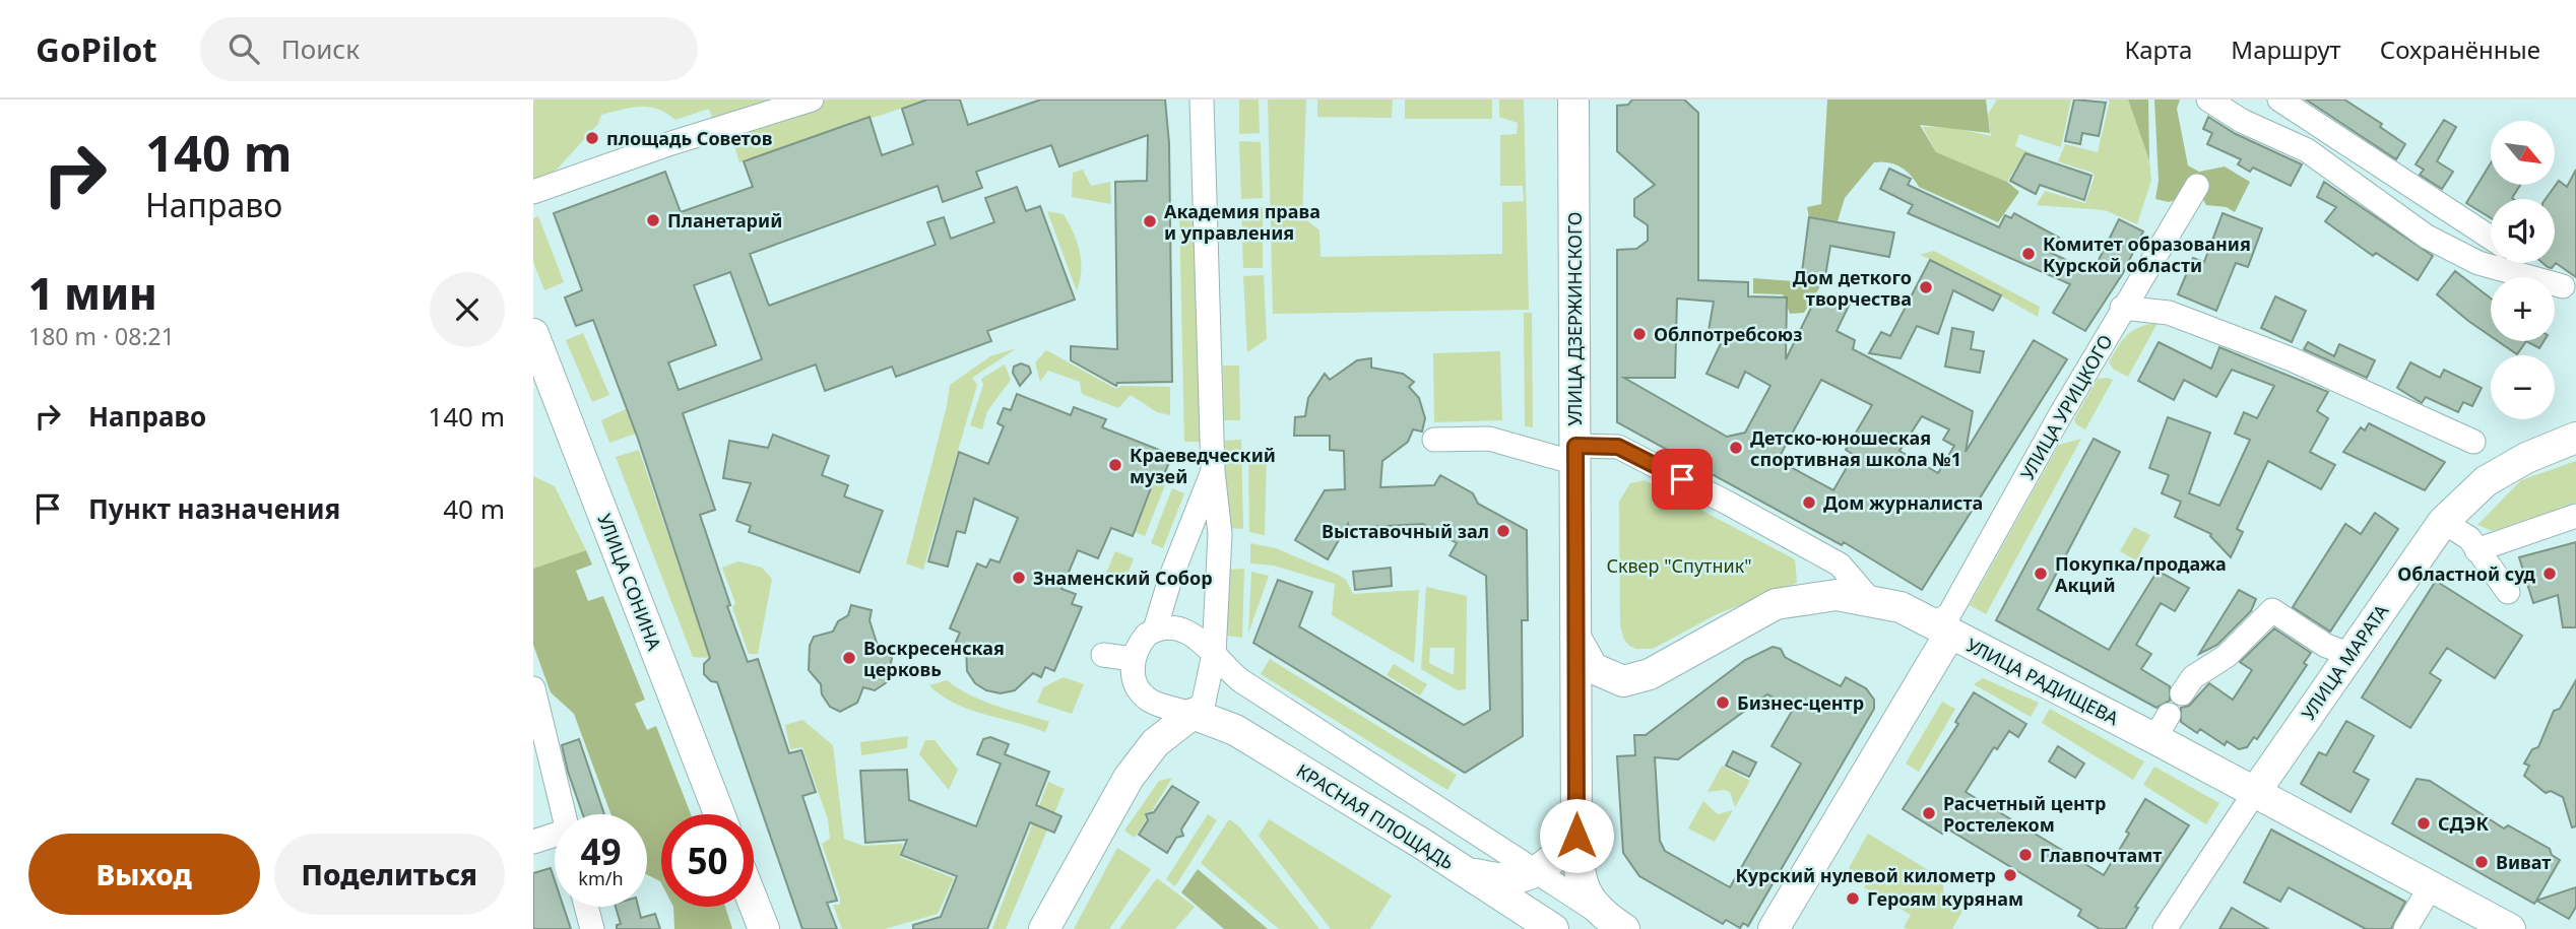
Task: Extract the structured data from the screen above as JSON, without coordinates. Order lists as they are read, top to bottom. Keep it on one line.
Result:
{"streets":{"main road":["УЛИЦА ДЗЕРЖИНСКОГО","УЛИЦА УРИЦКОГО","УЛИЦА СОНИНА","УЛИЦА МАРАТА","УЛИЦА РАДИЩЕВА","КРАСНАЯ ПЛОЩАДЬ"]},"crossings":[["УЛИЦА ДЗЕРЖИНСКОГО","УЛИЦА РАДИЩЕВА"],["УЛИЦА УРИЦКОГО","УЛИЦА РАДИЩЕВА"],["УЛИЦА МАРАТА","УЛИЦА РАДИЩЕВА"]],"parks":["Сквер \"Спутник\""],"places":["площадь Советов","Планетарий","Академия права и управления","Комитет образования Курской области","Дом деткого творчества","Облпотребсоюз","Детско-юношеская спортивная школа №1","Краеведческий музей","Дом журналиста","Выставочный зал","Покупка/продажа Акций","Областной суд","Знаменский Собор","Воскресенская церковь","Бизнес-центр","Расчетный центр Ростелеком","СДЭК","Главпочтамт","Виват","Курский нулевой километр","Героям курянам"],"north":"bottom right","page":{"header":"GoPilot","search":"Поиск","nav":["Карта","Маршрут","Сохранённые"],"turn":["140 m","Направо"],"map_buttons":["+","−"],"heading":["1 мин","180 m · 08:21"],"list":[{"name":"Направо","value":"140 m"},{"name":"Пункт назначения","value":"40 m"}],"speed":"49 km/h","limit":"50","buttons":["Выход","Поделиться"]}}
